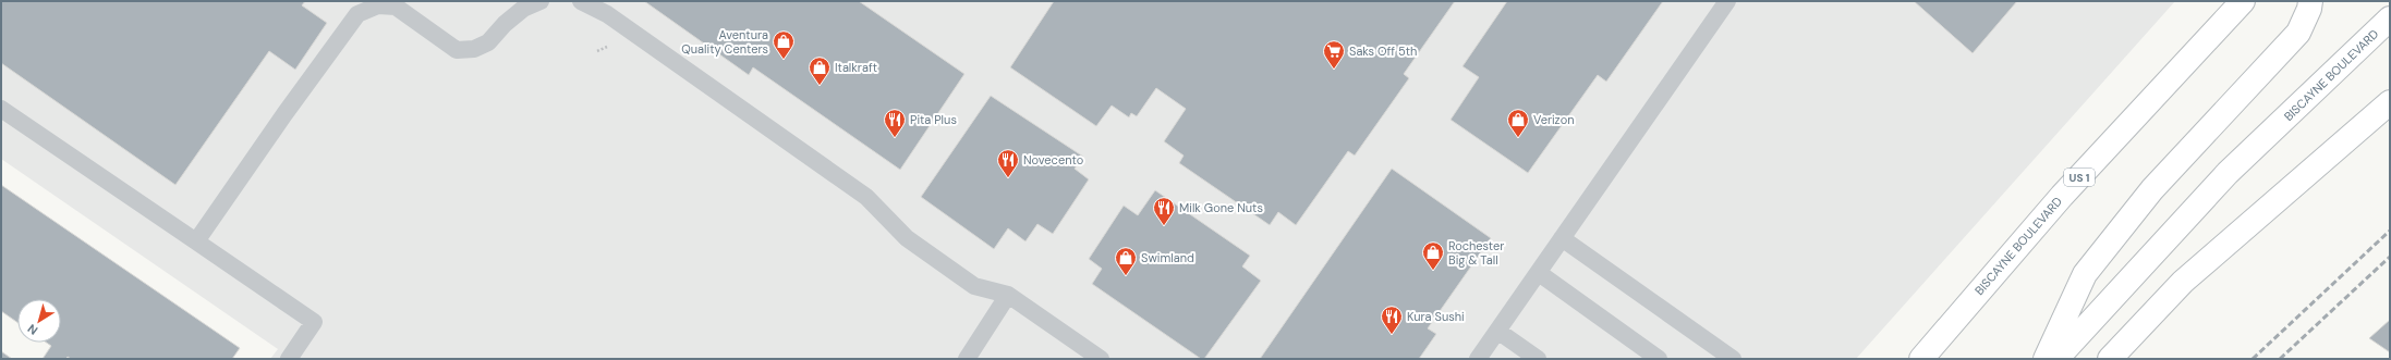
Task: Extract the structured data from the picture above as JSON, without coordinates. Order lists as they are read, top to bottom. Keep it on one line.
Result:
{"streets":{"main road":["BISCAYNE BOULEVARD","US 1"]},"places":{"shop":["Aventura Quality Centers","Italkraft","Verizon","Rochester Big & Tall","Swimland"],"supermarket":["Saks Off 5th"],"restaurant":["Pita Plus","Novecento","Milk Gone Nuts","Kura Sushi"]},"north":"bottom left"}
